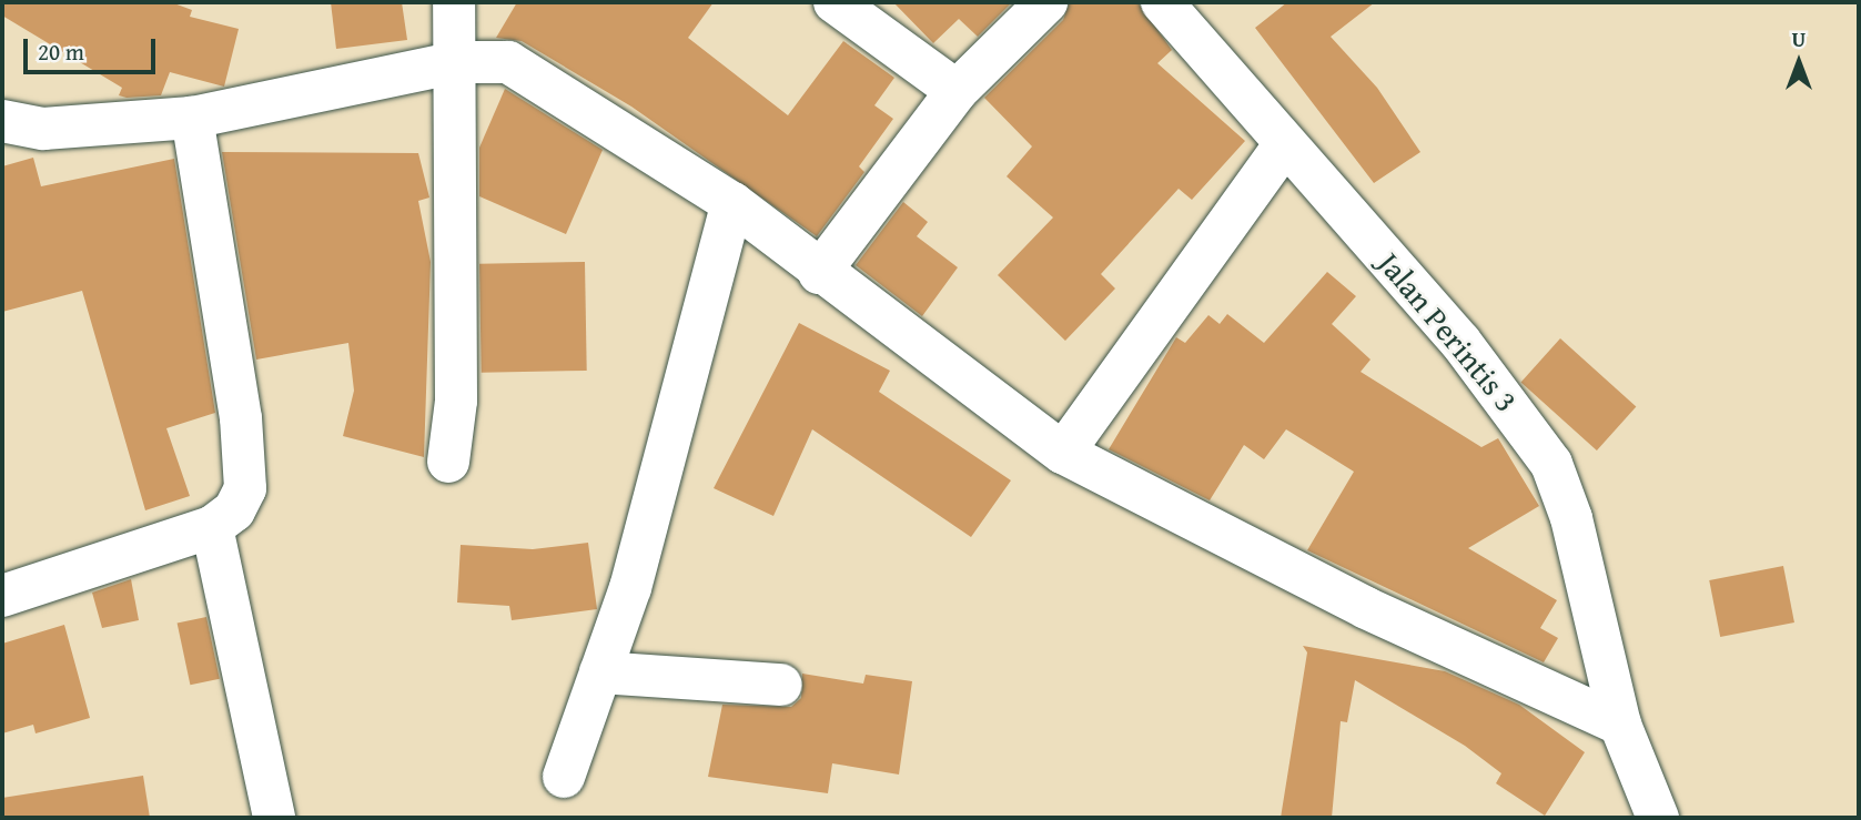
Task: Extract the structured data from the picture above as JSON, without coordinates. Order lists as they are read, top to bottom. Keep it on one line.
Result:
{"streets":{"street":["Jalan Perintis 3"]},"scale_bar":"20 m","north":"top"}
